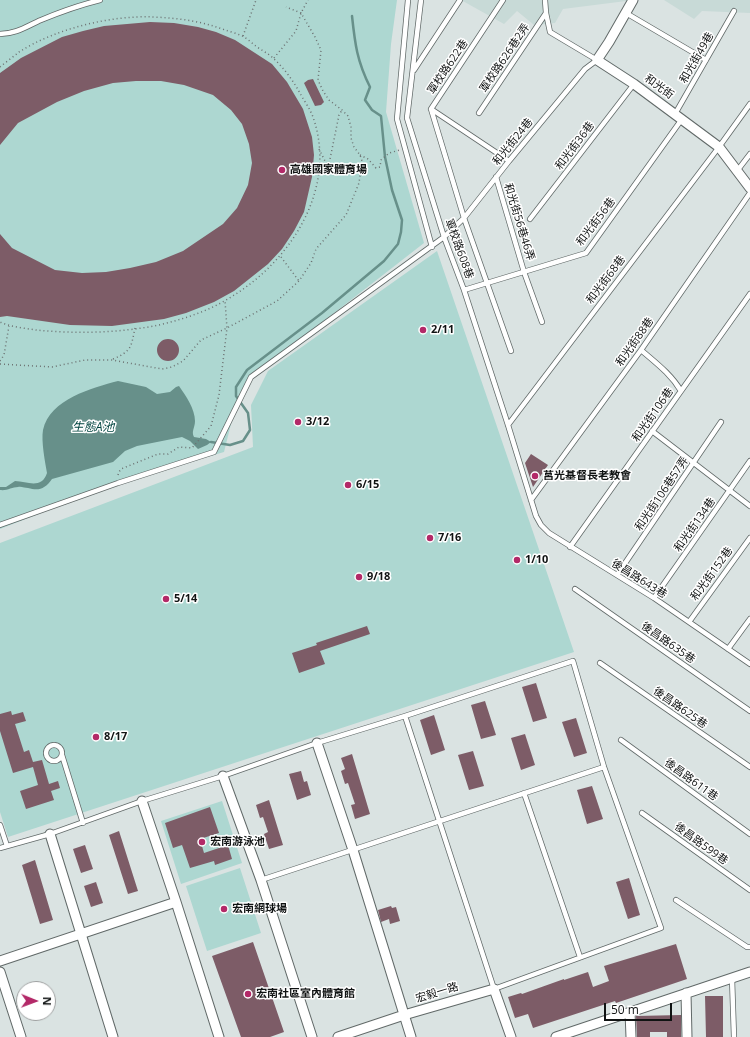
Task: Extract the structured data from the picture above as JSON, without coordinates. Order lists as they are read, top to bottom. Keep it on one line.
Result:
{"streets":{"street":["和光街","宏毅一路"],"lane":["軍校路626巷2弄","和光街49巷","軍校路622巷","和光街24巷","和光街36巷","和光街56巷46弄","和光街56巷","軍校路608巷","和光街68巷","和光街88巷","和光街106巷","和光街106巷57弄","和光街134巷","和光街152巷","後昌路643巷","後昌路635巷","後昌路625巷","後昌路611巷","後昌路599巷"]},"crossings":[["和光街49巷","和光街"],["和光街49巷","和光街56巷"],["軍校路622巷","和光街24巷"],["軍校路622巷","和光街56巷"],["和光街","和光街24巷"],["和光街","和光街36巷"],["和光街","和光街56巷"],["和光街","和光街68巷"],["和光街24巷","和光街56巷46弄"],["和光街24巷","軍校路608巷"],["和光街56巷46弄","和光街56巷"],["和光街56巷","軍校路608巷"],["軍校路608巷","和光街68巷"],["軍校路608巷","和光街88巷"],["軍校路608巷","後昌路643巷"],["和光街88巷","後昌路643巷"],["和光街106巷","後昌路643巷"],["和光街106巷57弄","後昌路643巷"],["和光街134巷","後昌路643巷"],["和光街152巷","後昌路643巷"]],"water":["生態A池"],"places":["高雄國家體育場","2/11","3/12","莒光基督長老教會","6/15","7/16","1/10","9/18","5/14","8/17","宏南游泳池","宏南網球場","宏南社區室內體育館"],"scale_bar":"50 m","north":"right"}
